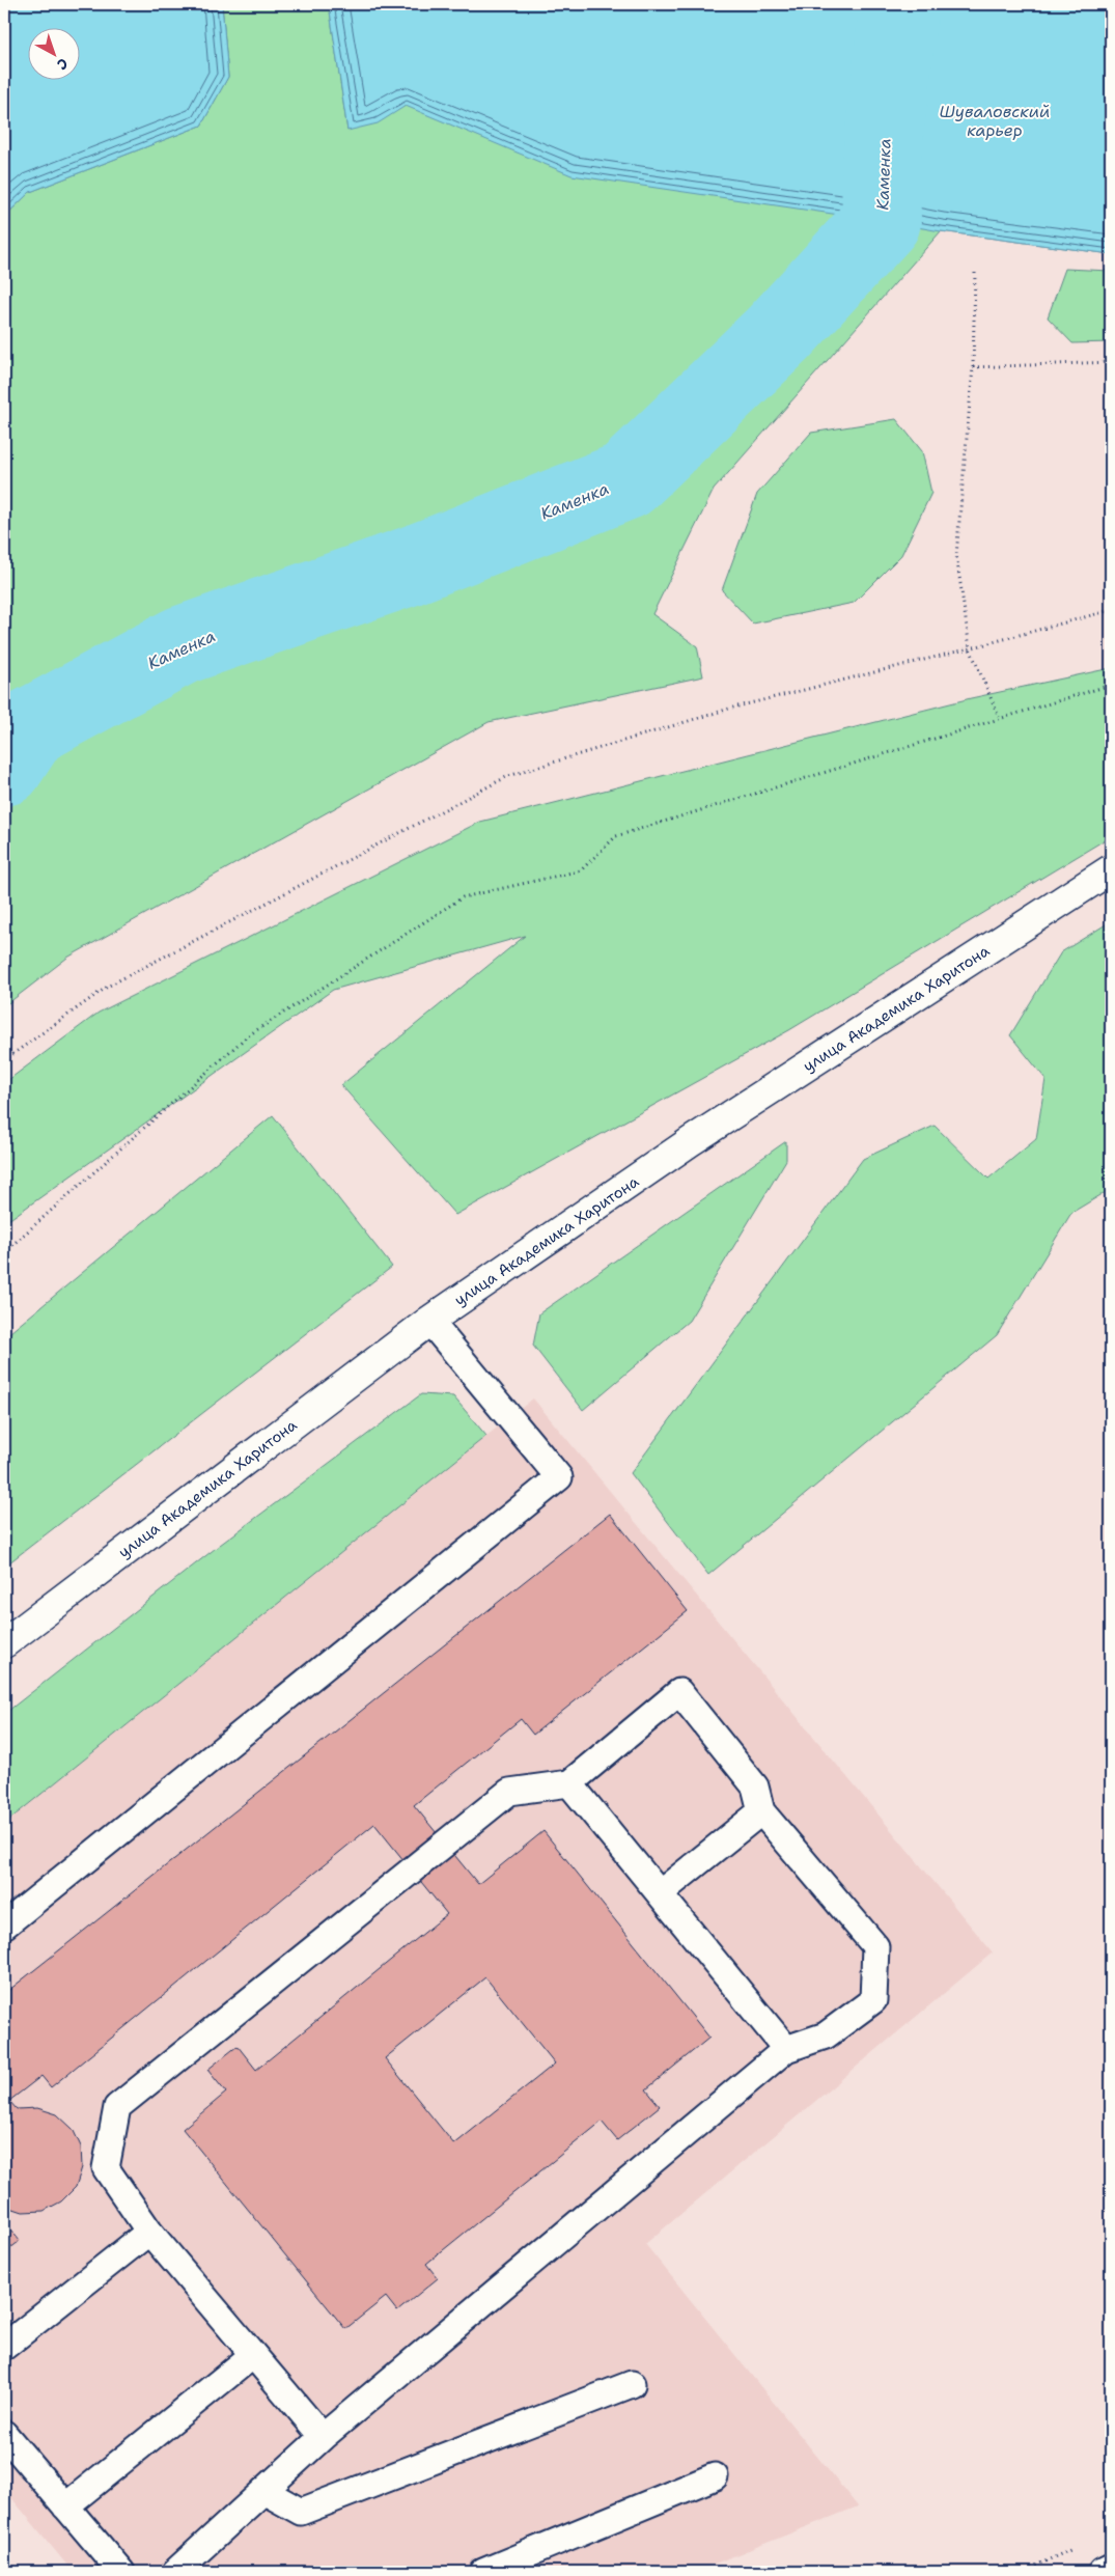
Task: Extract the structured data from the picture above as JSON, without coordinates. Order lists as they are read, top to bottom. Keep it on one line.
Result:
{"streets":{"street":["улица Академика Харитона"]},"water":["Шуваловский карьер","Каменка"],"north":"bottom right"}
